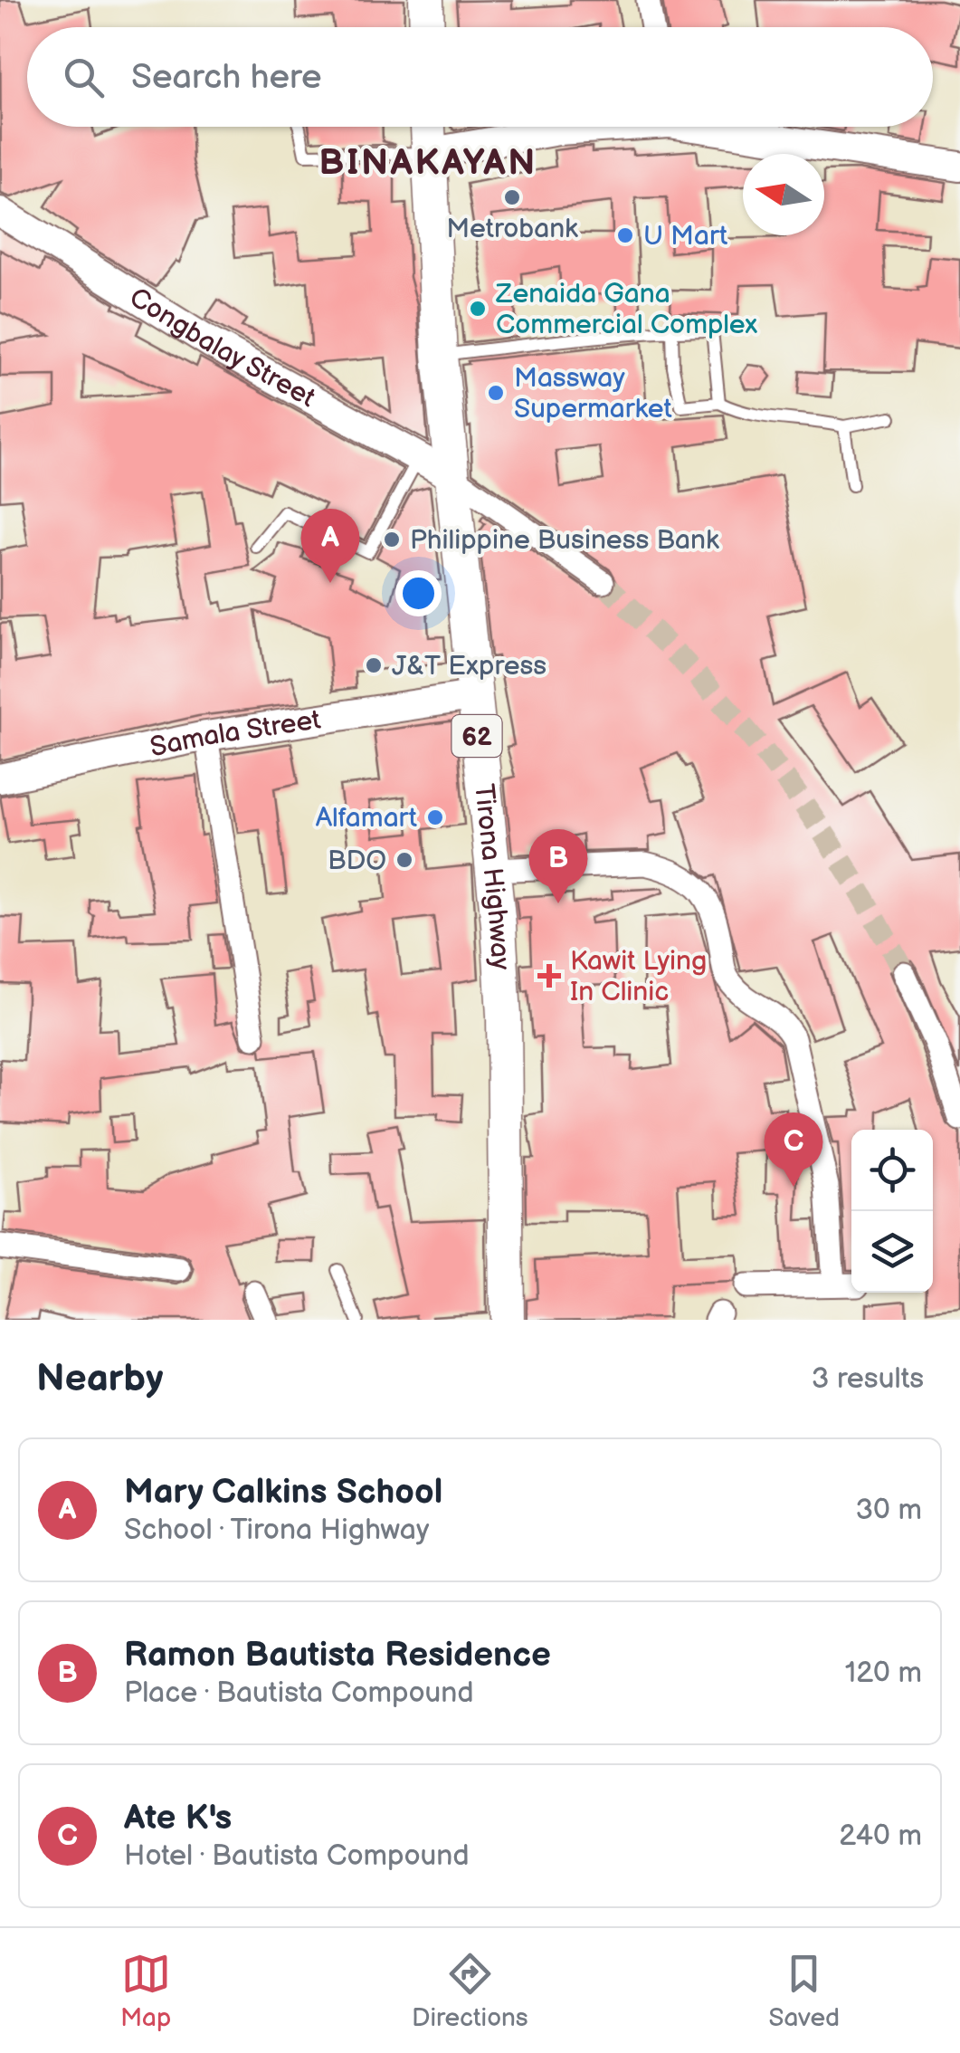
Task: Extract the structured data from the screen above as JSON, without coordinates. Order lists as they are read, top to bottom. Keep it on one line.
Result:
{"streets":{"main road":["62","Tirona Highway"],"street":["Congbalay Street","Samala Street"]},"crossings":[["Congbalay Street","Tirona Highway"],["Samala Street","Tirona Highway"]],"districts":["BINAKAYAN"],"places":{"other":["Metrobank","U Mart","Zenaida Gana Commercial Complex","Massway Supermarket","Philippine Business Bank","J&T Express","Alfamart","BDO"],"health":["Kawit Lying In Clinic"]},"north":"left","page":{"search":"Search here","pins":["A","B","C"],"heading":["Nearby","3 results"],"list":[{"mark":"A","name":"Mary Calkins School","note":"School · Tirona Highway","value":"30 m"},{"mark":"B","name":"Ramon Bautista Residence","note":"Place · Bautista Compound","value":"120 m"},{"mark":"C","name":"Ate K's","note":"Hotel · Bautista Compound","value":"240 m"}],"nav":["Map","Directions","Saved"]}}
